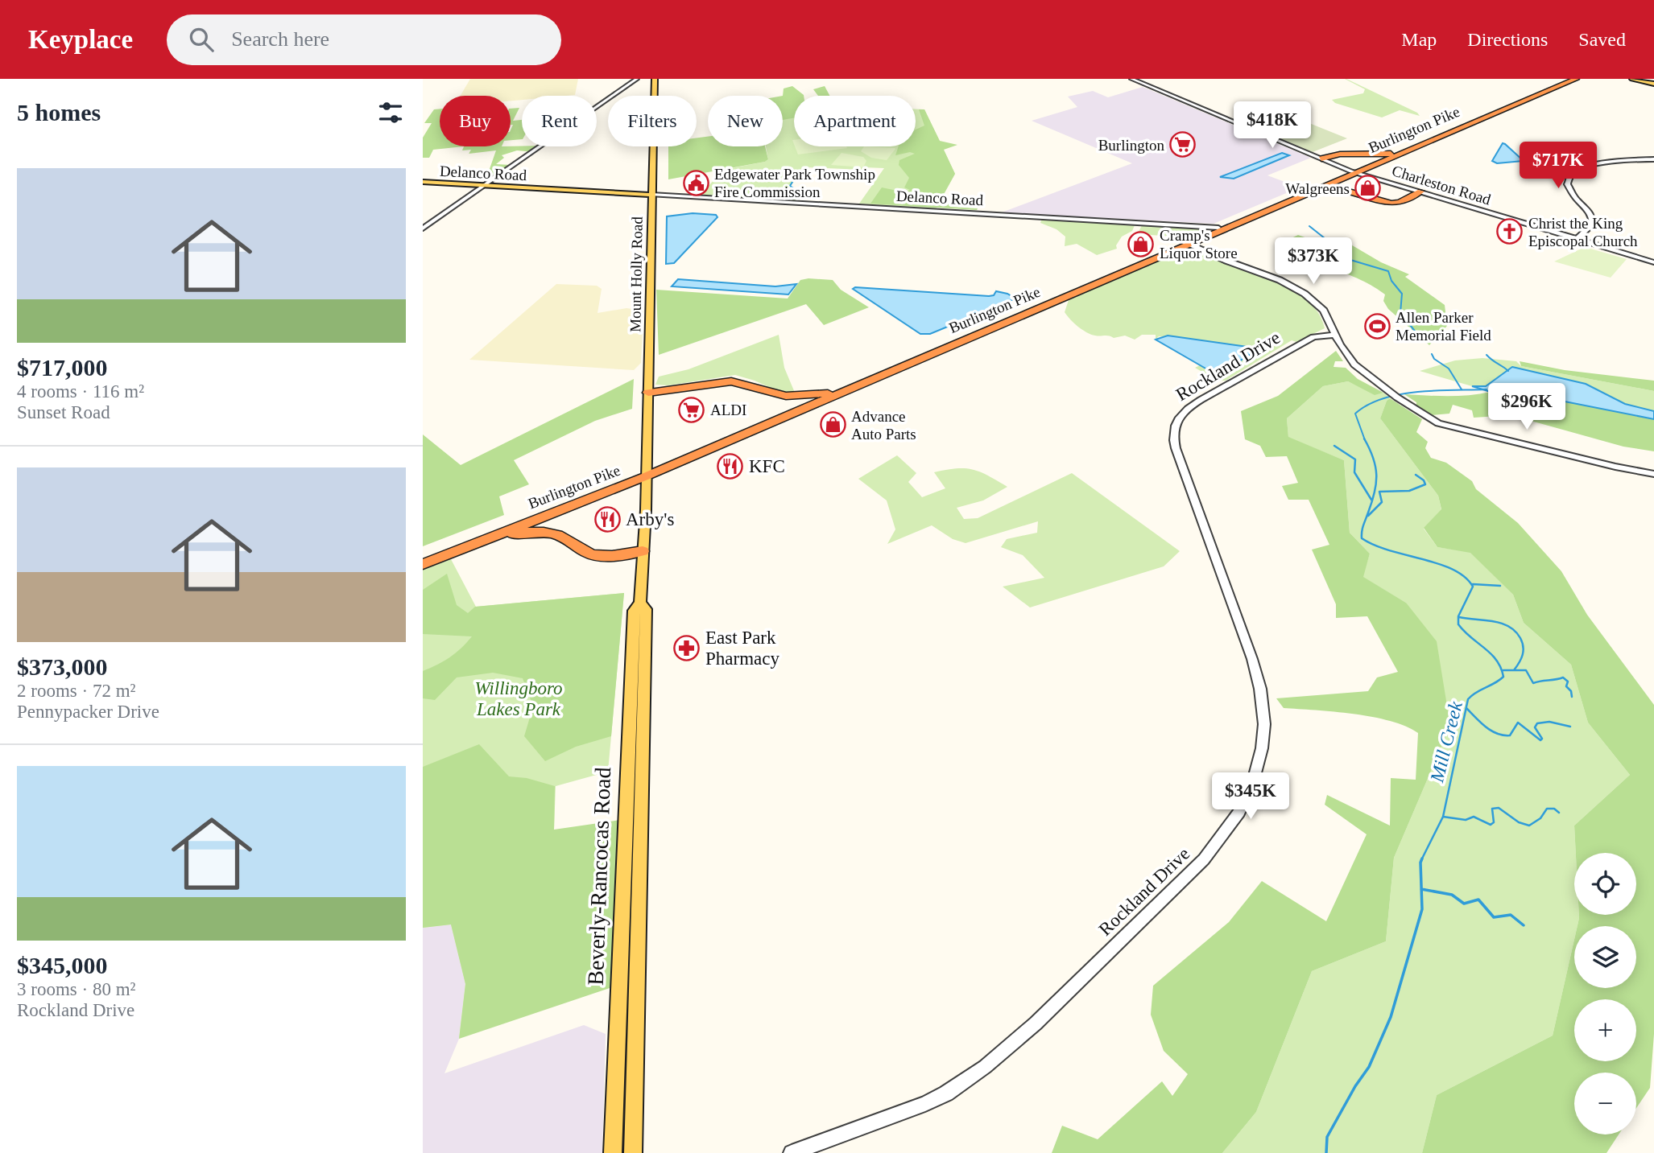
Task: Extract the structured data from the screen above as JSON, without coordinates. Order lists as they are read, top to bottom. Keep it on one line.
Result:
{"streets":{"highway":["Burlington Pike"],"main road":["Delanco Road","Mount Holly Road","Beverly-Rancocas Road"],"street":["Charleston Road","Rockland Drive"]},"crossings":[["Burlington Pike","Delanco Road"],["Burlington Pike","Charleston Road"],["Burlington Pike","Mount Holly Road"],["Burlington Pike","Beverly-Rancocas Road"],["Delanco Road","Mount Holly Road"],["Mount Holly Road","Beverly-Rancocas Road"]],"water":["Mill Creek"],"parks":["Willingboro Lakes Park"],"places":{"supermarket":["Burlington","ALDI"],"public building":["Edgewater Park Township Fire Commission"],"shop":["Walgreens","Cramp's Liquor Store","Advance Auto Parts"],"church":["Christ the King Episcopal Church"],"sports":["Allen Parker Memorial Field"],"restaurant":["KFC","Arby's"],"pharmacy":["East Park Pharmacy"]},"page":{"header":"Keyplace","search":"Search here","nav":["Map","Directions","Saved"],"heading":"5 homes","chip":["Buy","Rent","Filters","New","Apartment"],"price":["$418K","$717K","$373K","$296K","$345K"],"list":[{"name":"$717,000","note":"4 rooms · 116 m² · Sunset Road"},{"name":"$373,000","note":"2 rooms · 72 m² · Pennypacker Drive"},{"name":"$345,000","note":"3 rooms · 80 m² · Rockland Drive"}],"map_buttons":["+","−"]}}
